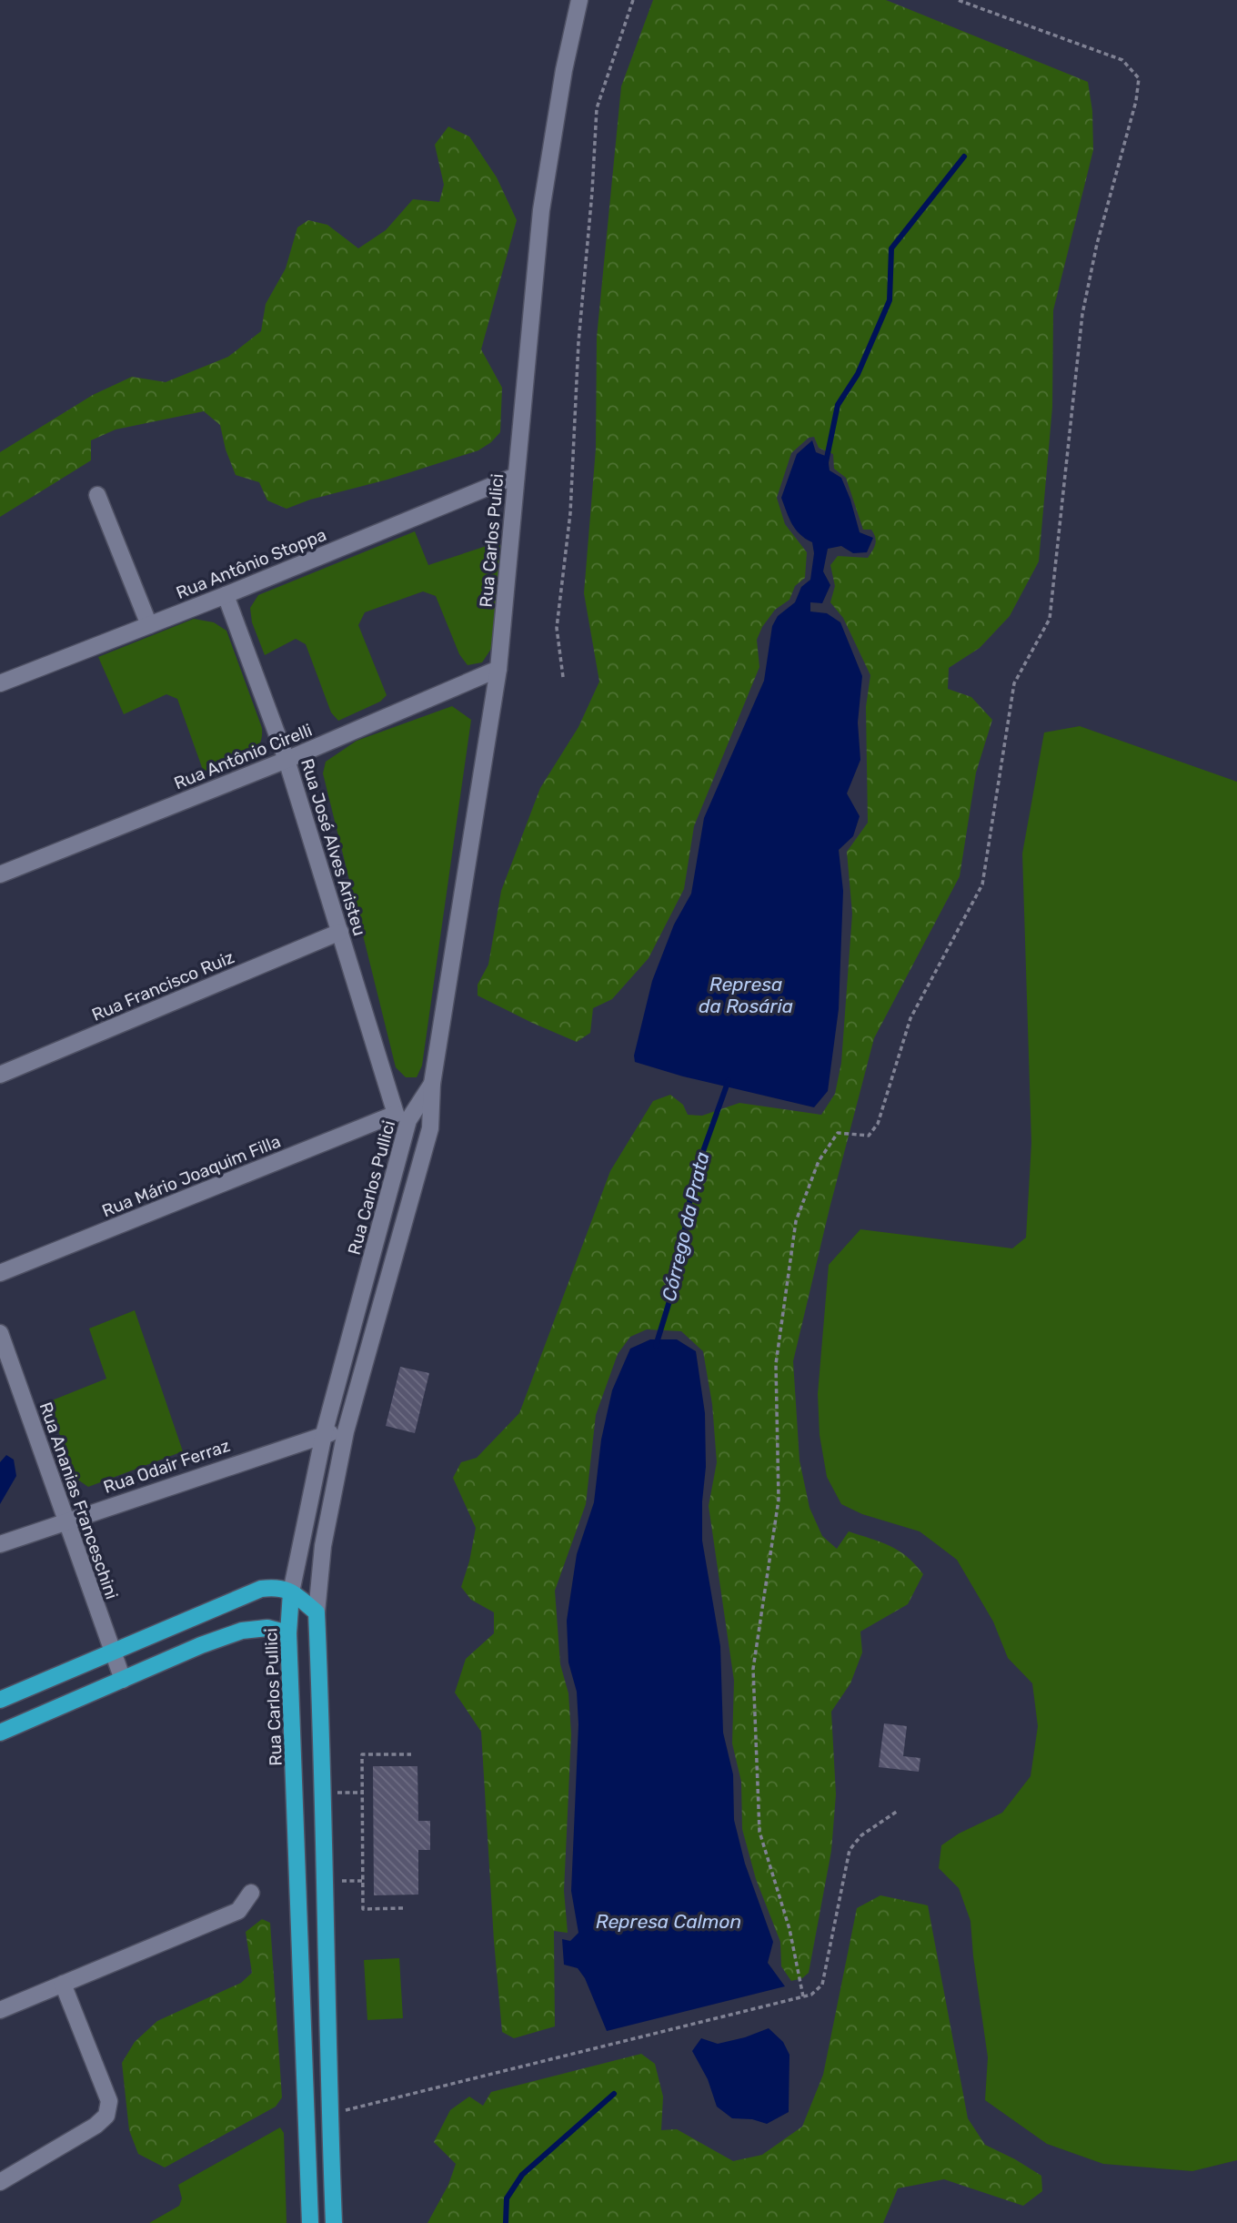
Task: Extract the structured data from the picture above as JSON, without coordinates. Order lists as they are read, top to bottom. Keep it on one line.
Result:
{"streets":{"main road":["Rua Carlos Pullici"],"street":["Rua Carlos Pulici","Rua Antônio Stoppa","Rua Antônio Cirelli","Rua José Alves Aristeu","Rua Francisco Ruiz","Rua Mário Joaquim Filla","Rua Odair Ferraz","Rua Ananias Franceschini"]},"crossings":[["Rua Carlos Pulici","Rua Antônio Stoppa"],["Rua Carlos Pulici","Rua Antônio Cirelli"],["Rua Carlos Pulici","Rua Carlos Pullici"],["Rua Antônio Stoppa","Rua José Alves Aristeu"],["Rua Antônio Cirelli","Rua José Alves Aristeu"],["Rua José Alves Aristeu","Rua Francisco Ruiz"],["Rua José Alves Aristeu","Rua Mário Joaquim Filla"],["Rua José Alves Aristeu","Rua Carlos Pullici"],["Rua Mário Joaquim Filla","Rua Carlos Pullici"],["Rua Carlos Pullici","Rua Odair Ferraz"],["Rua Odair Ferraz","Rua Ananias Franceschini"]],"water":["Represa da Rosária","Córrego da Prata","Represa Calmon"]}
